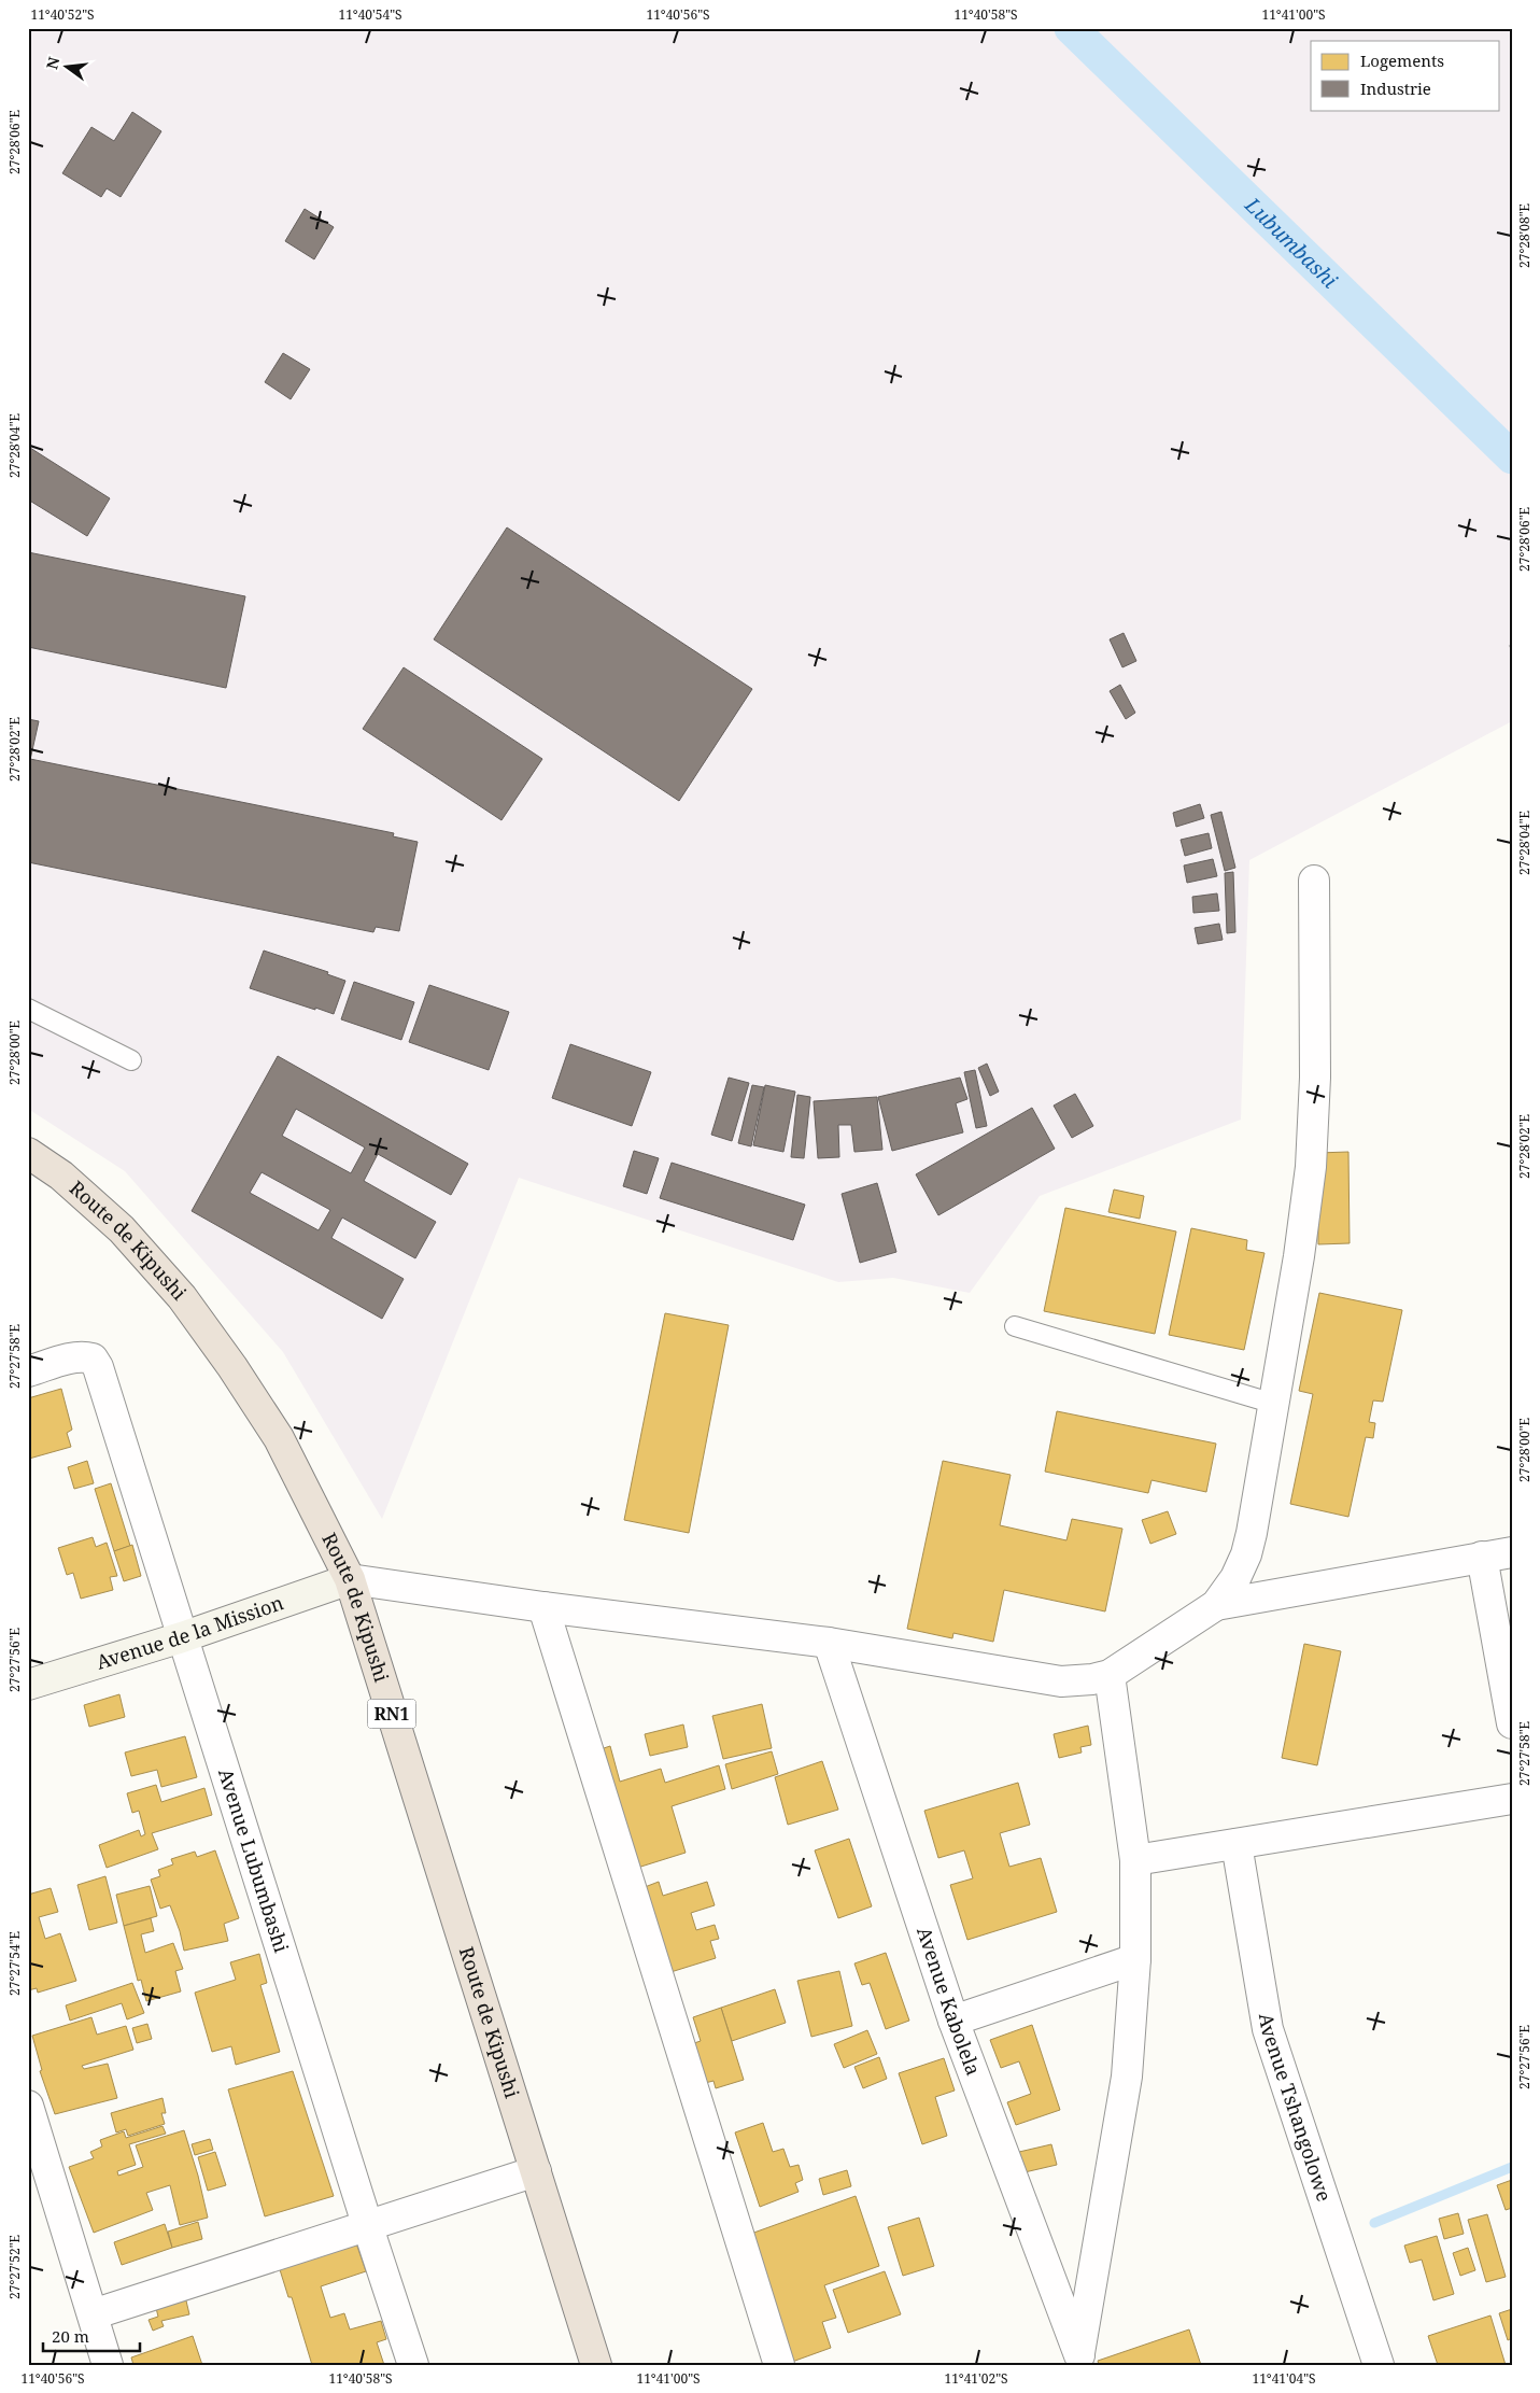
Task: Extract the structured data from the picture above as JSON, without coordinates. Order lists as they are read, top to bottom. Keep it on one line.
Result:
{"streets":{"highway":["Route de Kipushi","RN1"],"street":["Avenue de la Mission","Avenue Lubumbashi","Avenue Kabolela","Avenue Tshangolowe"]},"crossings":[["Route de Kipushi","Avenue de la Mission"],["Avenue de la Mission","Avenue Lubumbashi"]],"water":["Lubumbashi"],"legend":["Logements","Industrie"],"scale_bar":"20 m","north":"left","coordinates":["11°40'52\"S","11°40'54\"S","11°40'56\"S","11°40'58\"S","11°41'00\"S","27°28'06\"E","27°28'08\"E","27°28'04\"E","27°28'02\"E","27°28'00\"E","27°27'58\"E","27°27'56\"E","27°27'54\"E","27°27'52\"E","11°41'02\"S","11°41'04\"S"]}
